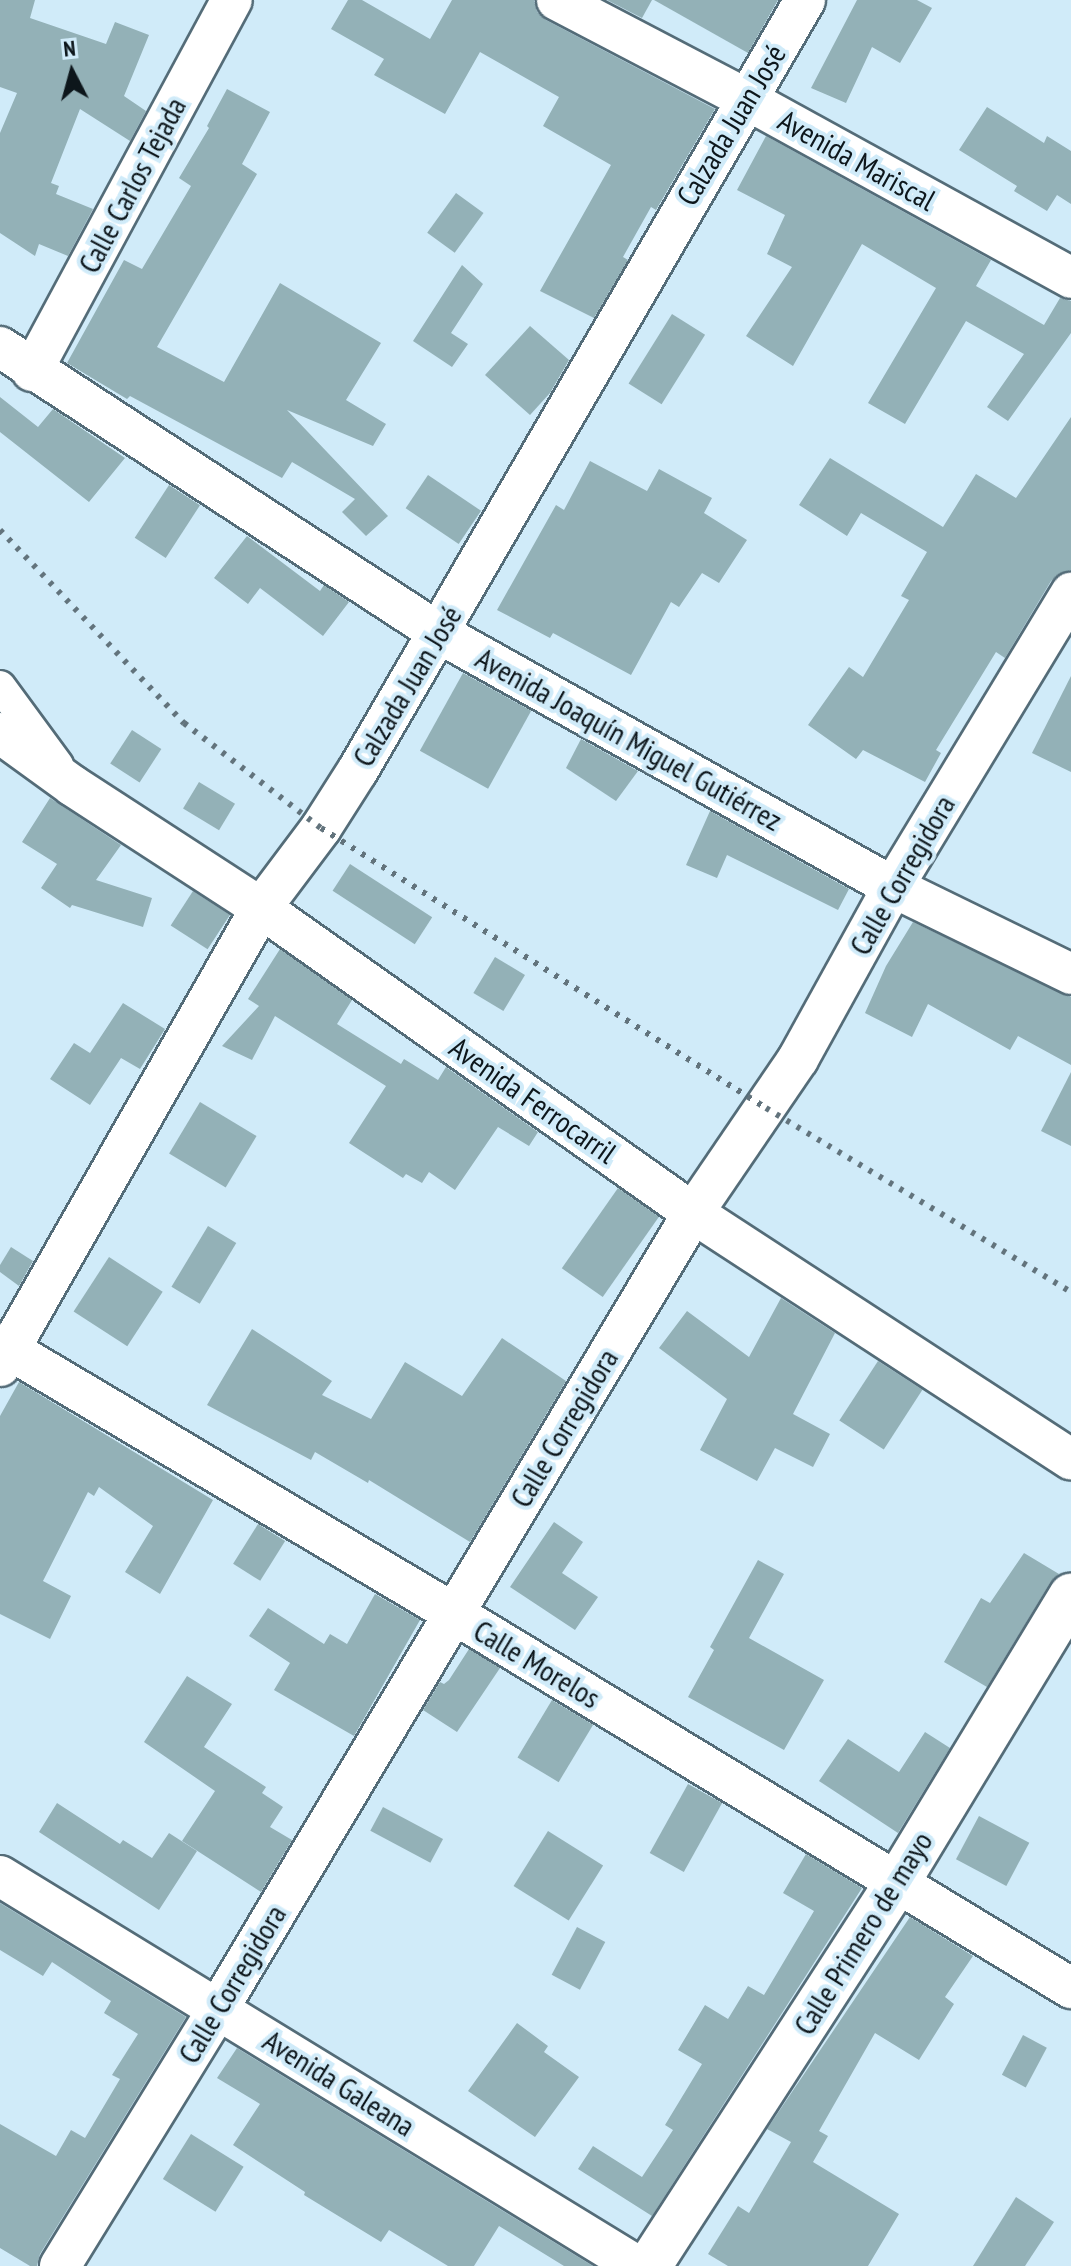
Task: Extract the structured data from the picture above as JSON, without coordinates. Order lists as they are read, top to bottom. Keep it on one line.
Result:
{"streets":{"street":["Calzada Juan José","Avenida Mariscal","Calle Carlos Tejada","Avenida Joaquín Miguel Gutiérrez","Calle Corregidora","Avenida Ferrocarril","Calle Morelos","Calle Primero de mayo","Avenida Galeana"]},"crossings":[["Calzada Juan José","Avenida Mariscal"],["Calzada Juan José","Avenida Joaquín Miguel Gutiérrez"],["Calzada Juan José","Avenida Ferrocarril"],["Calzada Juan José","Calle Morelos"],["Calle Carlos Tejada","Avenida Joaquín Miguel Gutiérrez"],["Avenida Joaquín Miguel Gutiérrez","Calle Corregidora"],["Calle Corregidora","Avenida Ferrocarril"],["Calle Corregidora","Calle Morelos"],["Calle Corregidora","Avenida Galeana"],["Calle Morelos","Calle Primero de mayo"]],"north":"top"}
